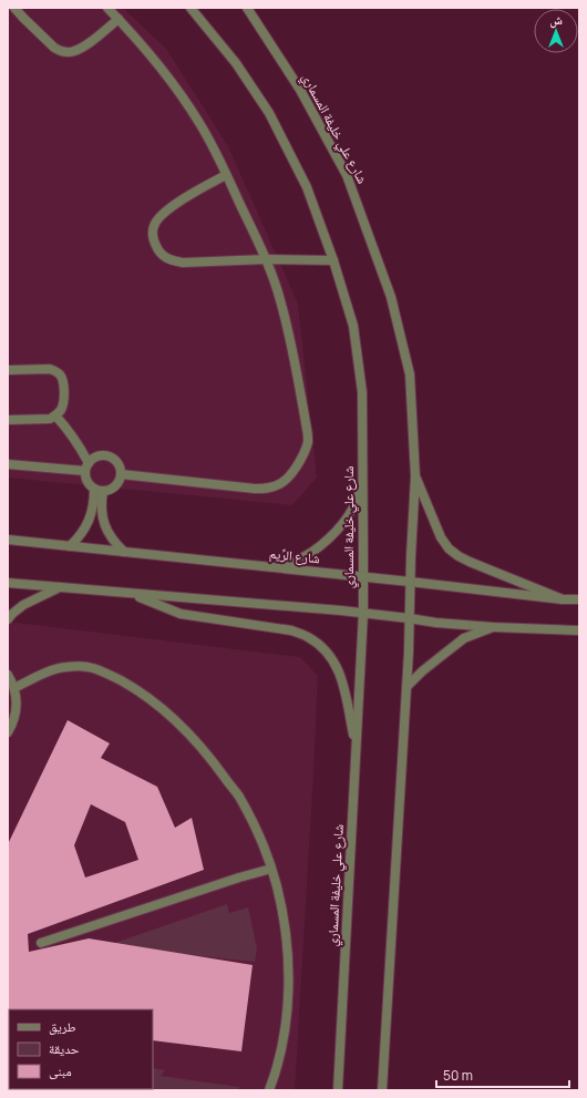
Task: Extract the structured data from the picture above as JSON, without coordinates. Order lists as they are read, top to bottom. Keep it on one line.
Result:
{"streets":{"street":["شارع علي خليفة المسماري","شارع الرِّيم"]},"crossings":[["شارع علي خليفة المسماري","شارع الرِّيم"]],"legend":["طريق","حديقة","مبنى"],"scale_bar":"50 m","north":"top"}
